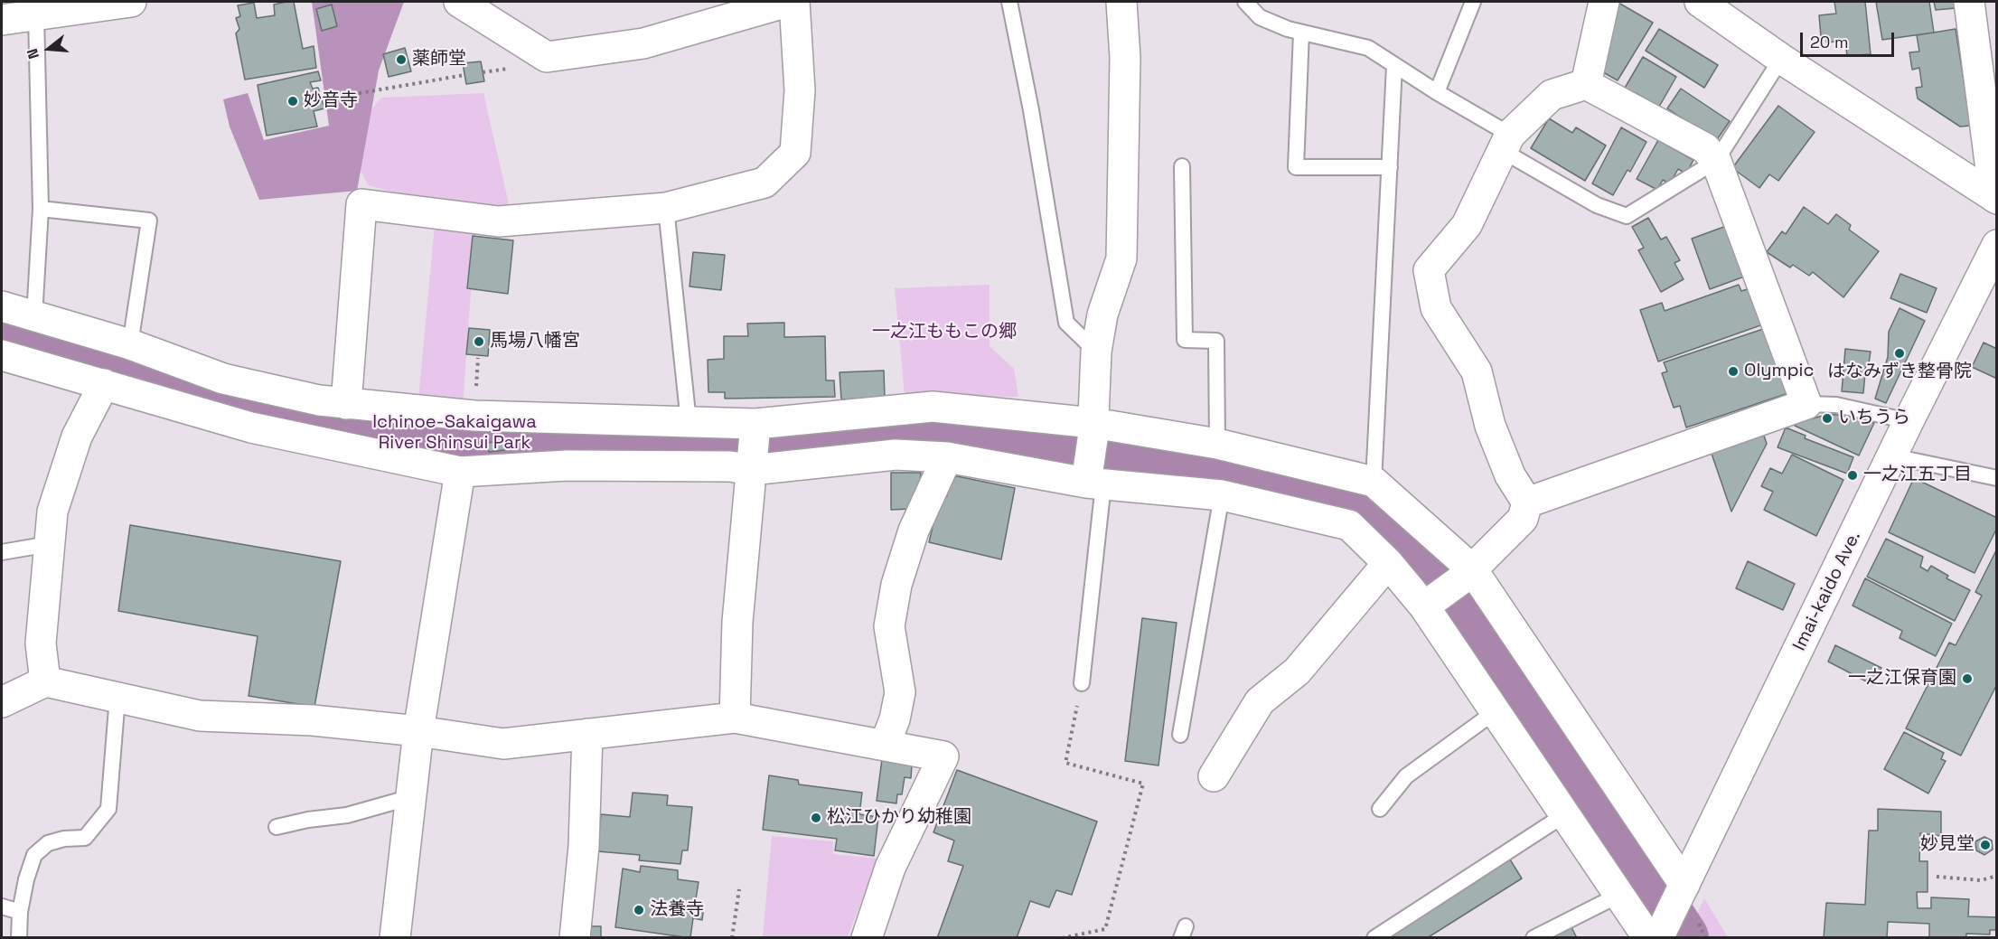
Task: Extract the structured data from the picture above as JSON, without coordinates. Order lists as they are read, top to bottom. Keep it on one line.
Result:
{"streets":{"street":["Imai-kaido Ave."]},"parks":["一之江ももこの郷","Ichinoe-Sakaigawa River Shinsui Park"],"places":["薬師堂","妙音寺","馬場八幡宮","はなみずき整骨院","Olympic","いちうら","一之江五丁目","一之江保育園","松江ひかり幼稚園","妙見堂","法養寺"],"scale_bar":"20 m","north":"left"}
